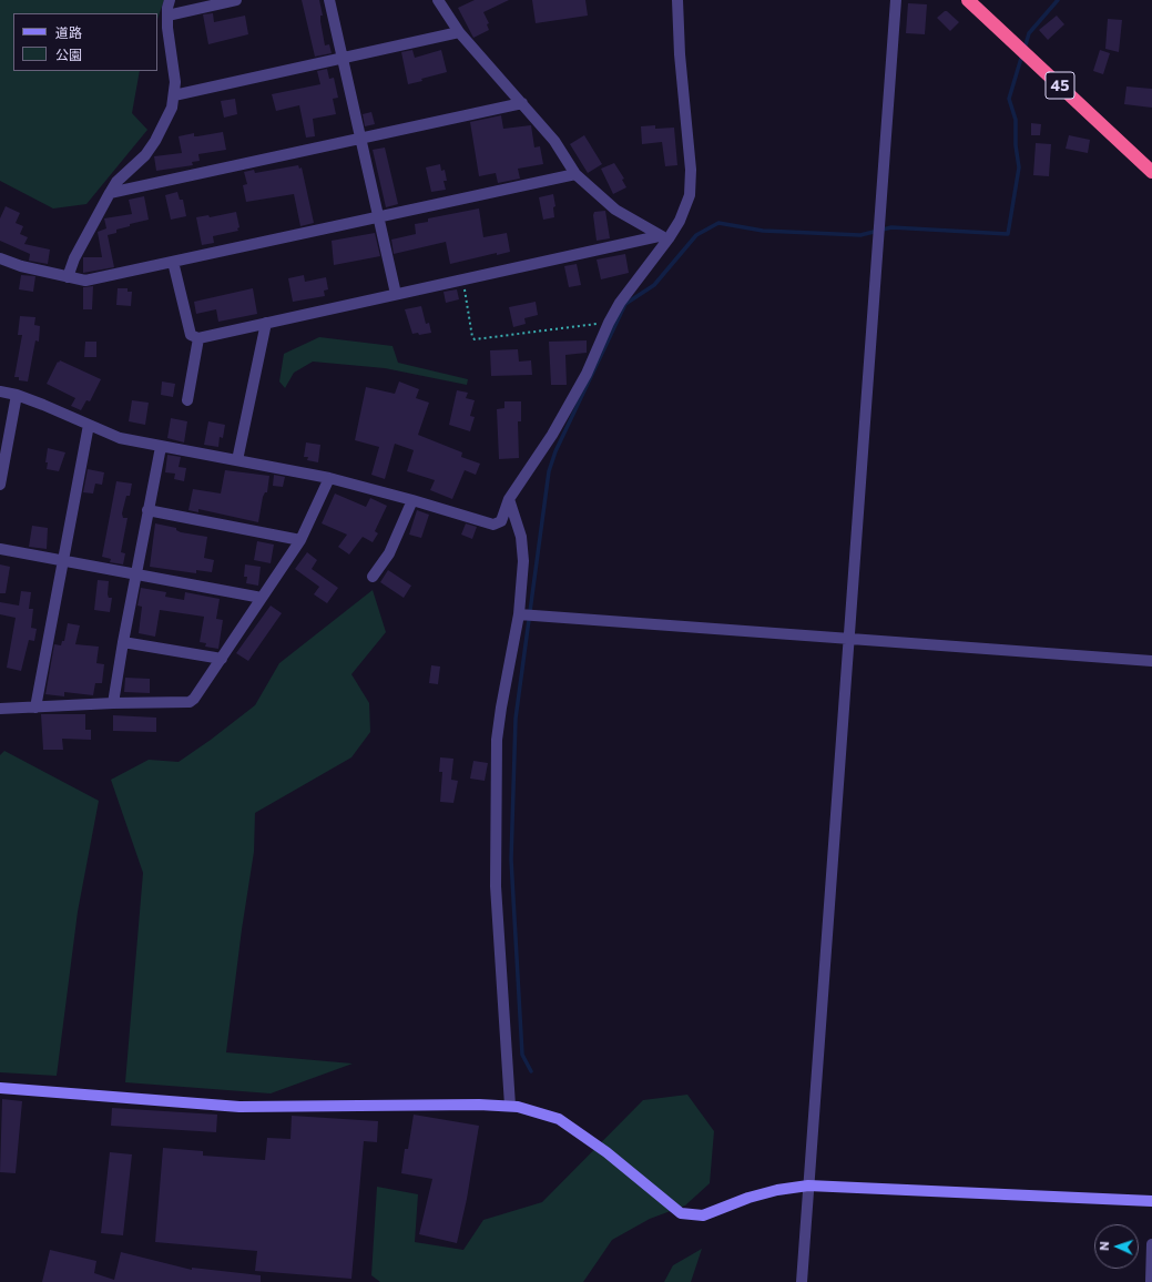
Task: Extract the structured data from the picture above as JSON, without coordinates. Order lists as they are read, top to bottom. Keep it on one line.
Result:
{"streets":{"highway":["45"]},"legend":["道路","公園"],"north":"left"}
